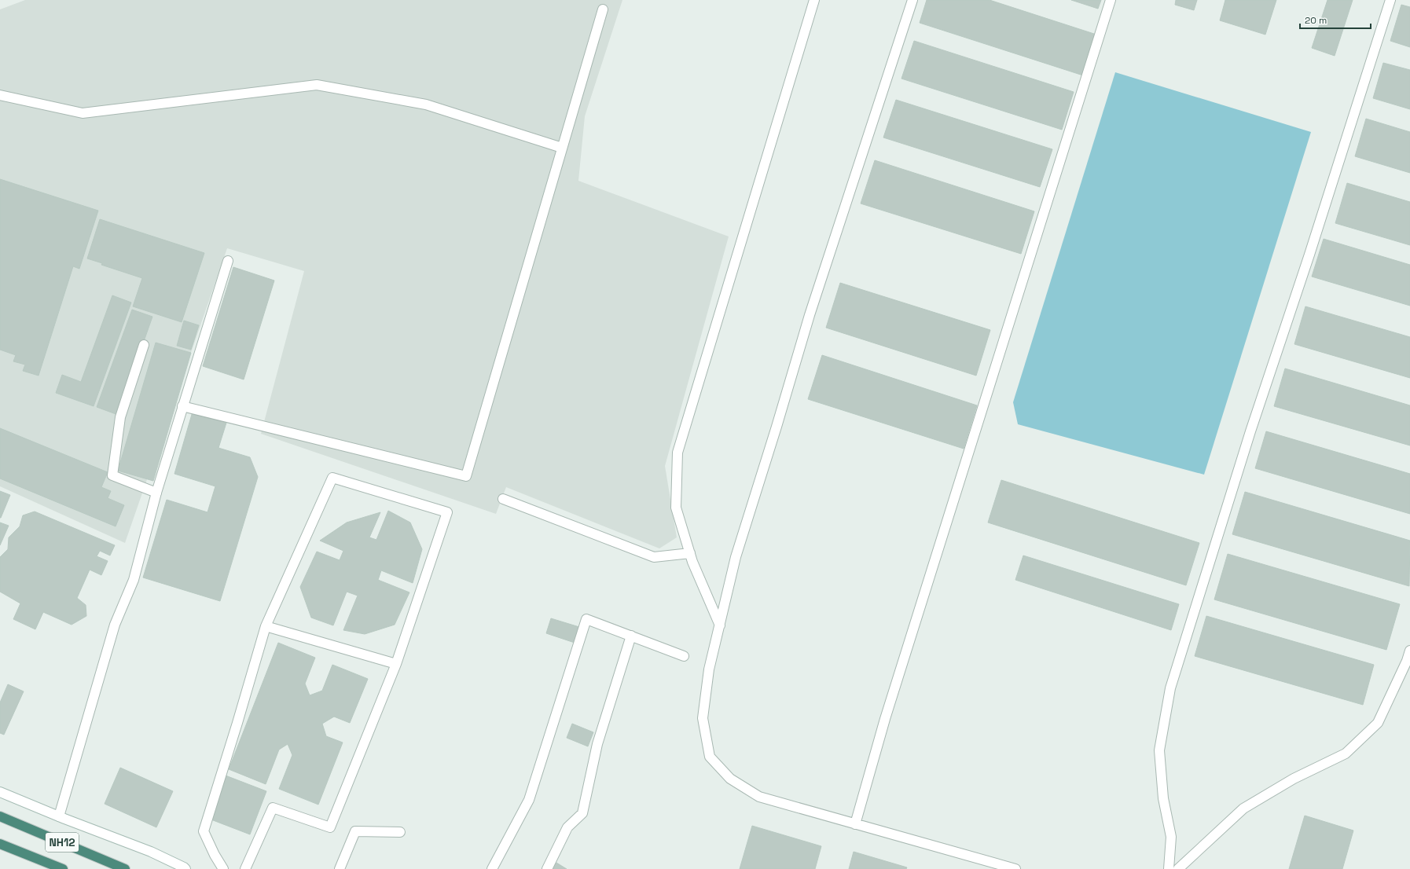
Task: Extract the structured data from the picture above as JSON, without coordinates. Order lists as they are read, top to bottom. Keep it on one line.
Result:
{"streets":{"highway":["NH12"]},"scale_bar":"20 m"}
